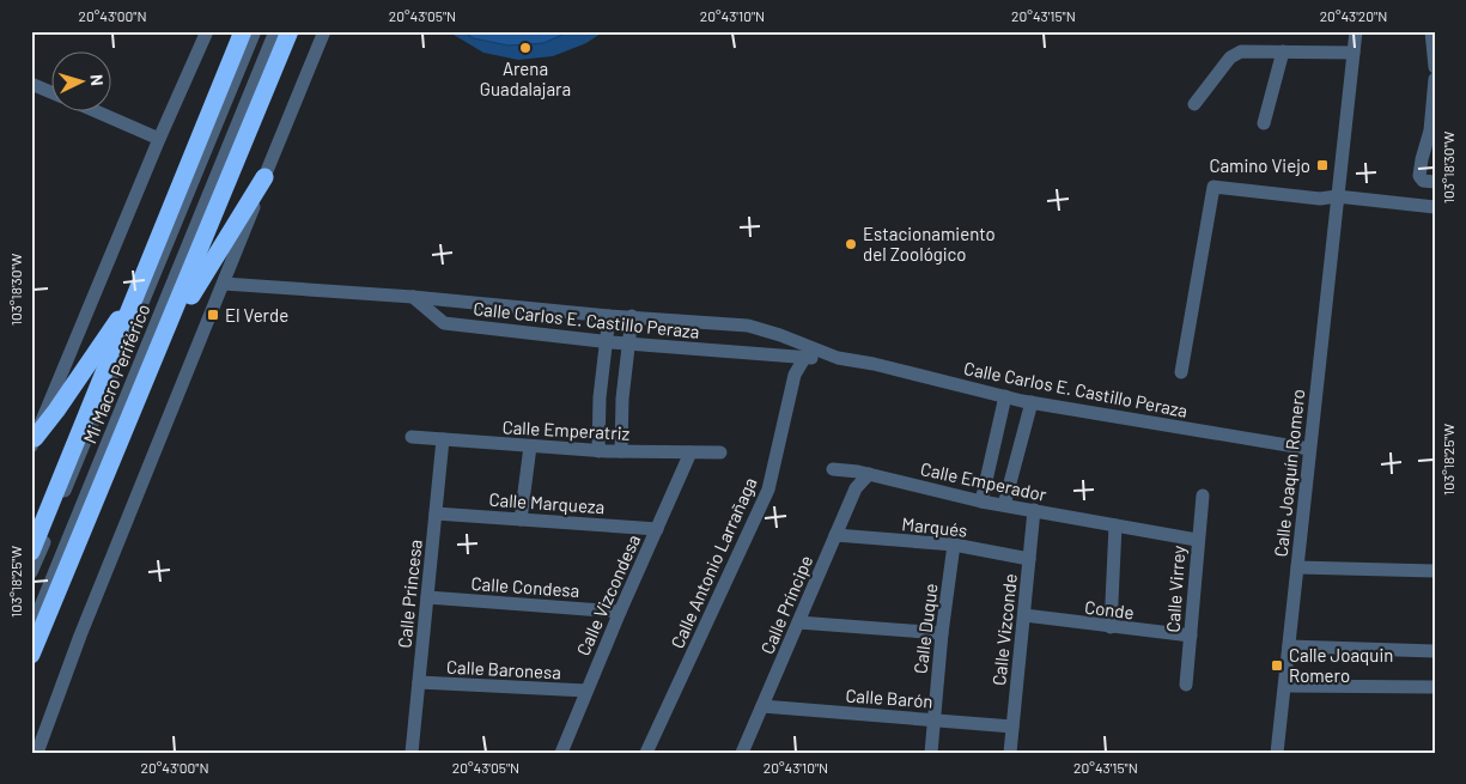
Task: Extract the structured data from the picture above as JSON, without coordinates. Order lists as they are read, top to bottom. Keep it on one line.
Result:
{"streets":{"street":["Calle Carlos E. Castillo Peraza","Mi Macro Periférico","Calle Emperatriz","Calle Joaquín Romero","Calle Emperador","Calle Marqueza","Marqués","Calle Antonio Larrañaga","Calle Condesa","Calle Virrey","Calle Princesa","Calle Vizcondesa","Calle Príncipe","Conde","Calle Duque","Calle Vizconde","Calle Baronesa","Calle Barón"]},"crossings":[["Calle Carlos E. Castillo Peraza","Calle Joaquín Romero"],["Calle Carlos E. Castillo Peraza","Calle Antonio Larrañaga"],["Calle Emperatriz","Calle Princesa"],["Calle Emperatriz","Calle Vizcondesa"],["Calle Emperador","Calle Virrey"],["Calle Emperador","Calle Príncipe"],["Calle Emperador","Calle Vizconde"],["Calle Marqueza","Calle Princesa"],["Calle Marqueza","Calle Vizcondesa"],["Marqués","Calle Príncipe"],["Marqués","Calle Duque"],["Marqués","Calle Vizconde"],["Calle Condesa","Calle Princesa"],["Calle Condesa","Calle Vizcondesa"],["Calle Virrey","Conde"],["Calle Princesa","Calle Baronesa"],["Calle Vizcondesa","Calle Baronesa"],["Calle Príncipe","Calle Barón"],["Conde","Calle Vizconde"],["Calle Duque","Calle Barón"],["Calle Vizconde","Calle Barón"]],"places":{"other":["Arena Guadalajara","Estacionamiento del Zoológico"],"transit":["Camino Viejo","El Verde","Calle Joaquin Romero"]},"north":"right","coordinates":["20°43'00\"N","20°43'05\"N","20°43'10\"N","20°43'15\"N","20°43'20\"N","103°18'30\"W","103°18'25\"W"]}
